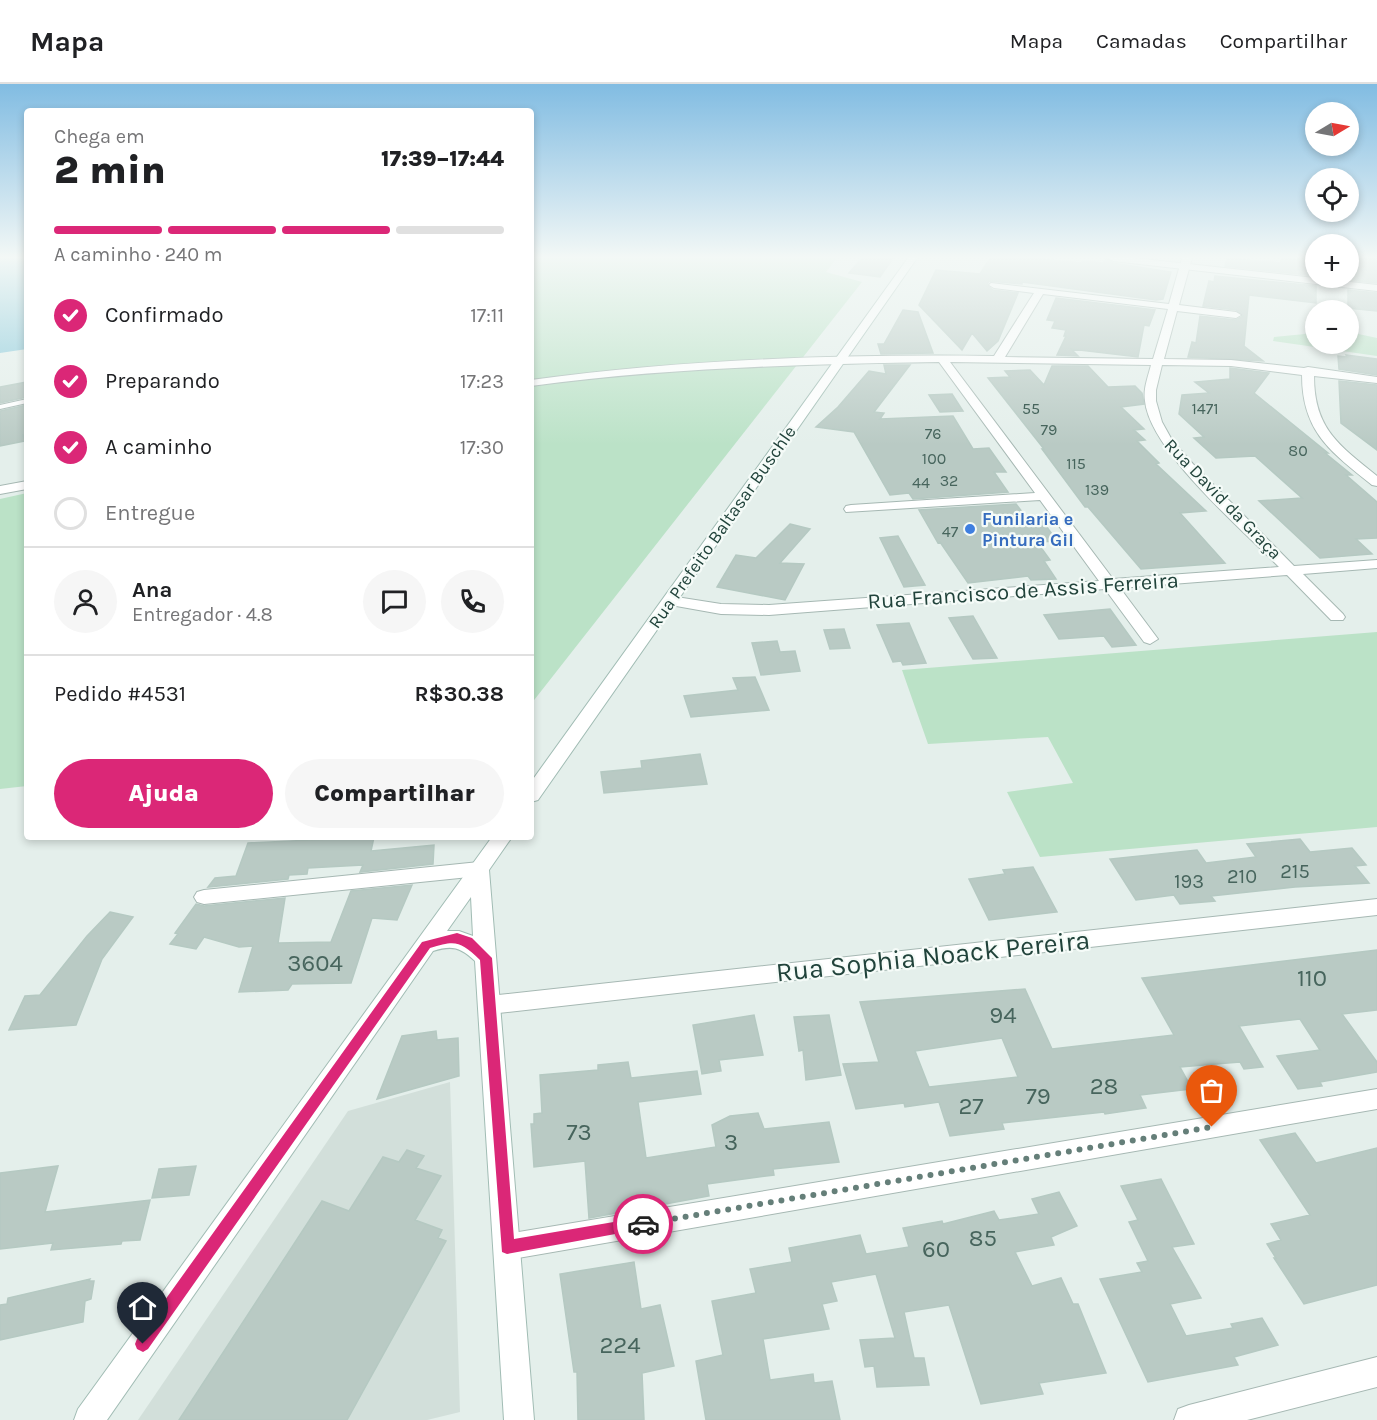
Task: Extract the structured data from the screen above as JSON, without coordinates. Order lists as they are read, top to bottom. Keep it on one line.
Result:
{"streets":{"street":["Rua David da Graça","Rua Prefeito Baltasar Buschle","Rua Francisco de Assis Ferreira","Rua Sophia Noack Pereira"]},"crossings":[["Rua David da Graça","Rua Francisco de Assis Ferreira"],["Rua Prefeito Baltasar Buschle","Rua Francisco de Assis Ferreira"]],"places":["Funilaria e Pintura Gil"],"house_numbers":["55","1471","79","76","80","100","115","32","44","139","47","215","210","193","3604","110","94","28","79","27","73","3","85","60","224"],"north":"right","page":{"header":"Mapa","nav":["Mapa","Camadas","Compartilhar"],"map_buttons":["+","−"],"heading":["2 min","Chega em","17:39–17:44"],"panel":["Ana","Entregador · 4.8","Pedido #4531","R$30.38"],"bar":"A caminho · 240 m","list":[["Confirmado","17:11"],["Preparando","17:23"],["A caminho","17:30"],"Entregue"],"buttons":["Ajuda","Compartilhar"]}}
